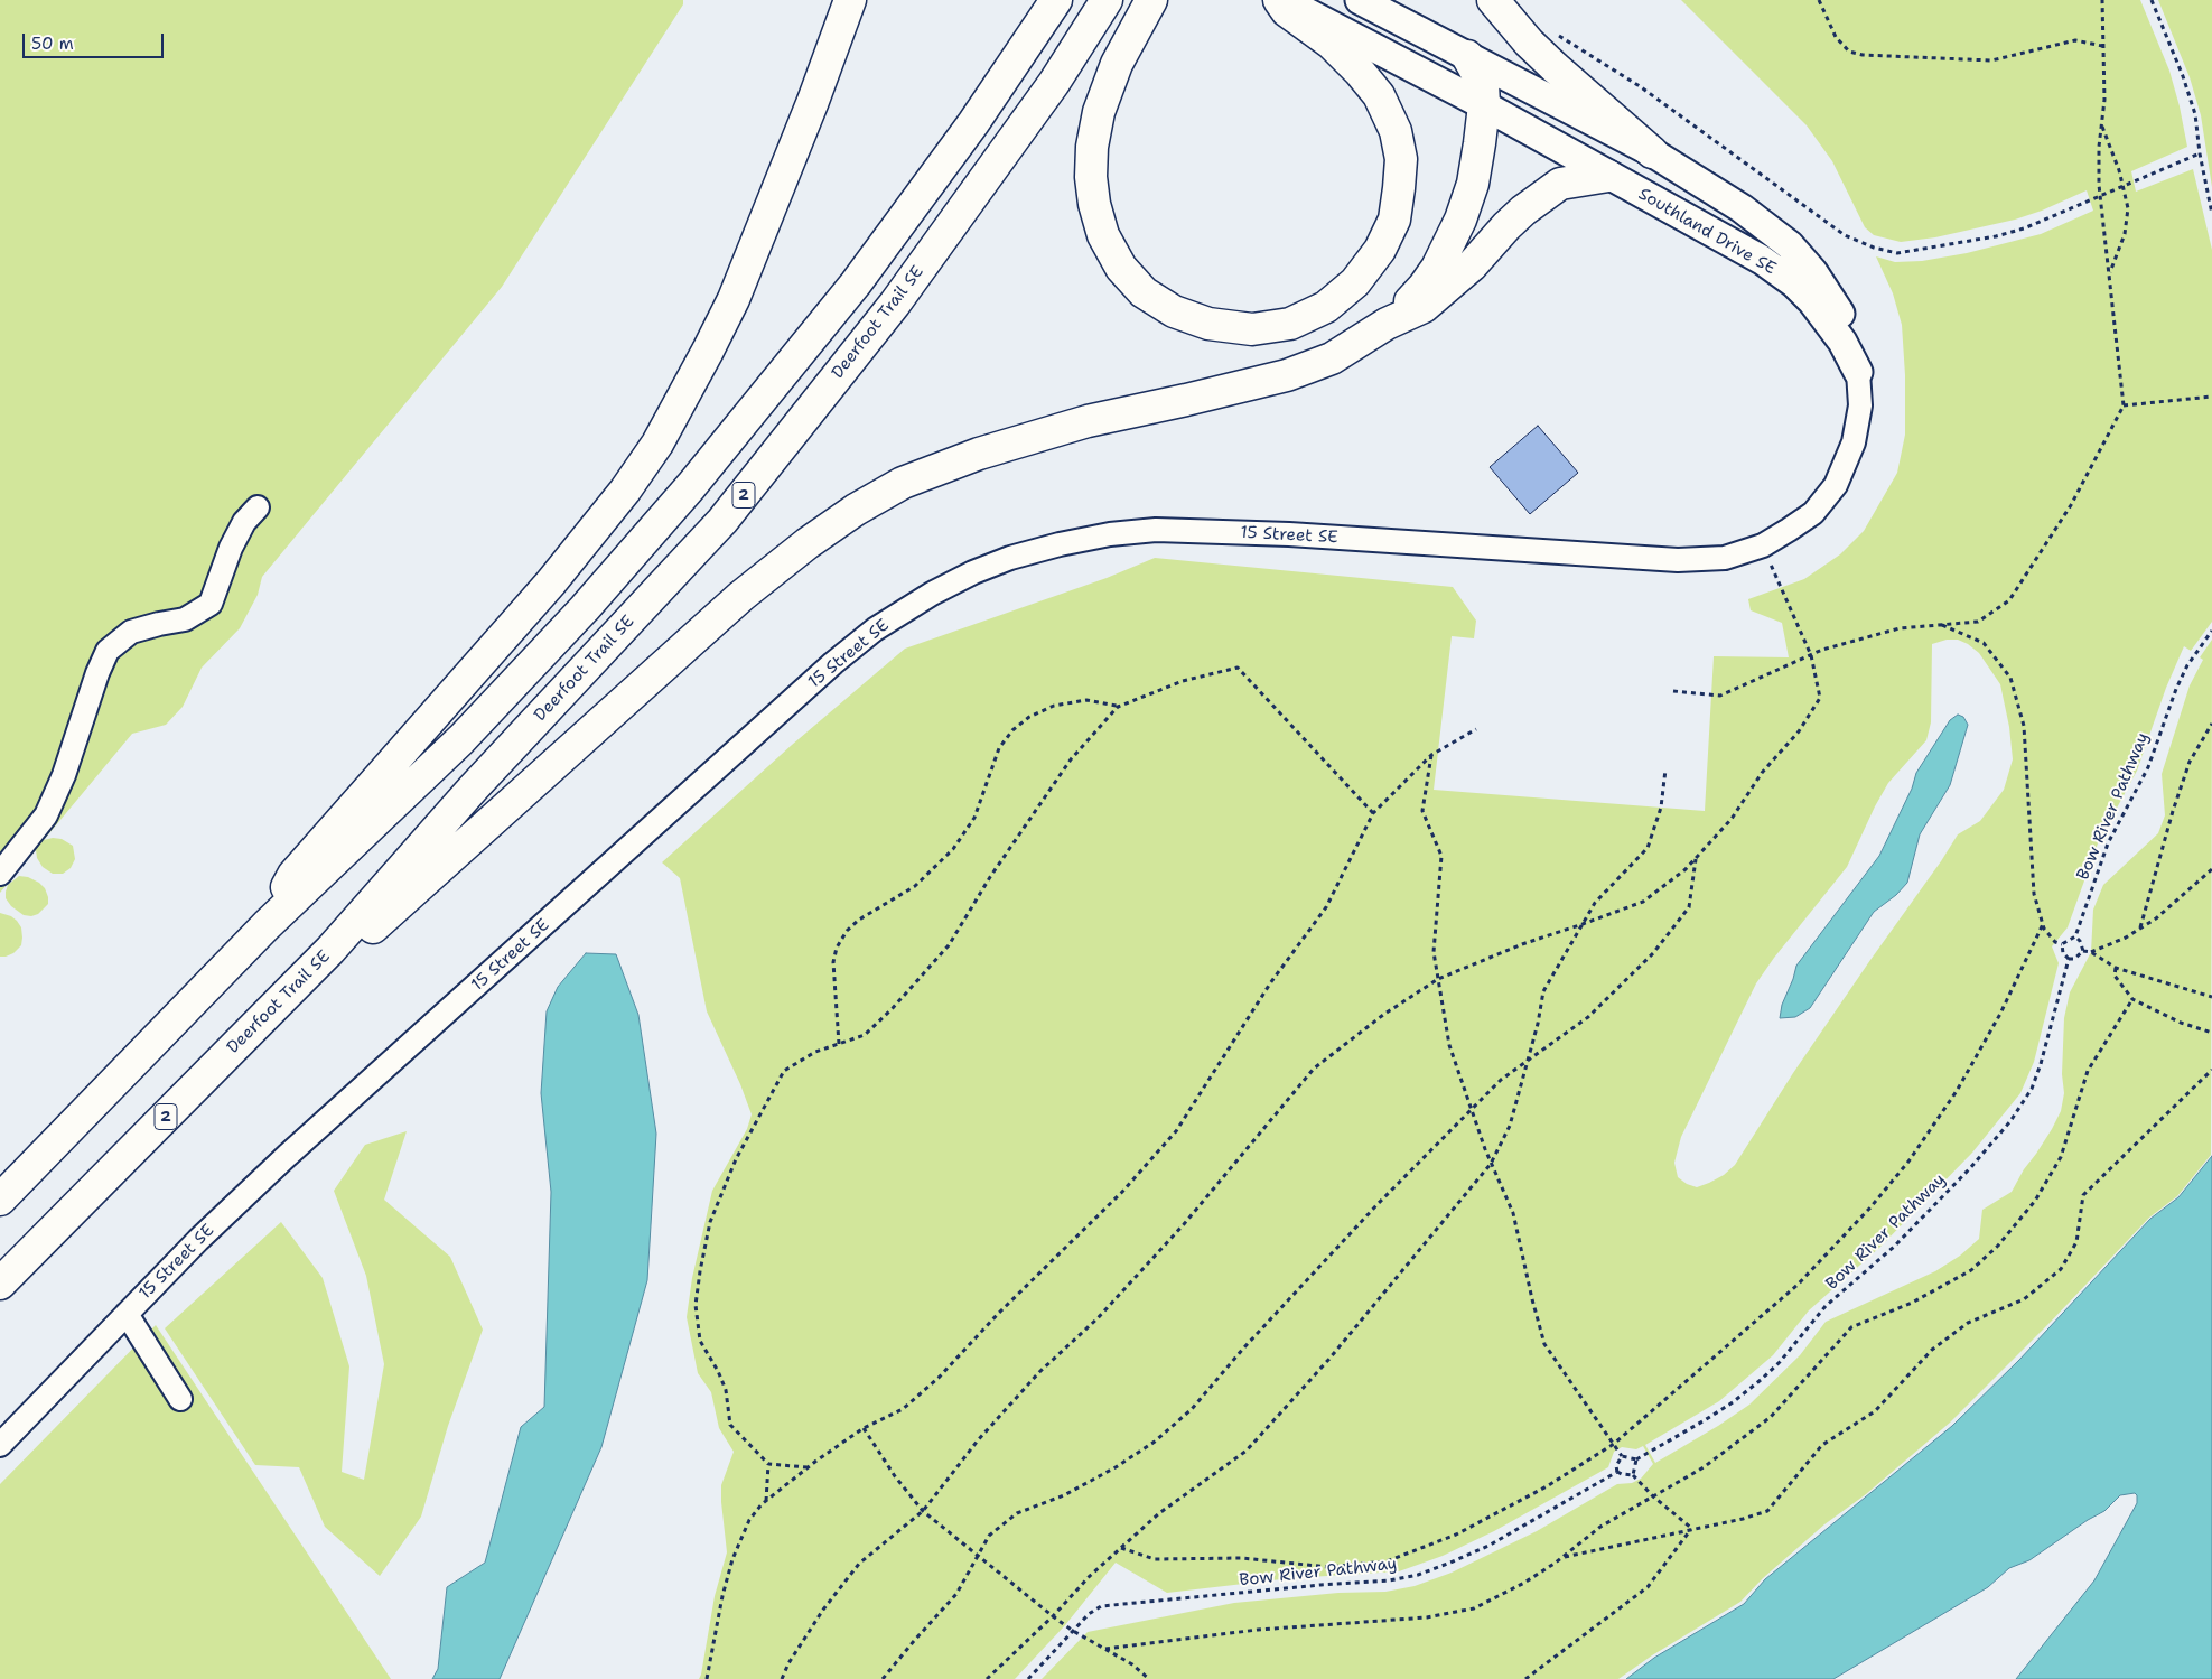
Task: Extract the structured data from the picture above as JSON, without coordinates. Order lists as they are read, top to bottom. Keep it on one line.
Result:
{"streets":{"highway":["Deerfoot Trail SE","2"],"main road":["Southland Drive SE"],"street":["15 Street SE"],"path":["Bow River Pathway"]},"crossings":[["Southland Drive SE","15 Street SE"]],"scale_bar":"50 m"}
